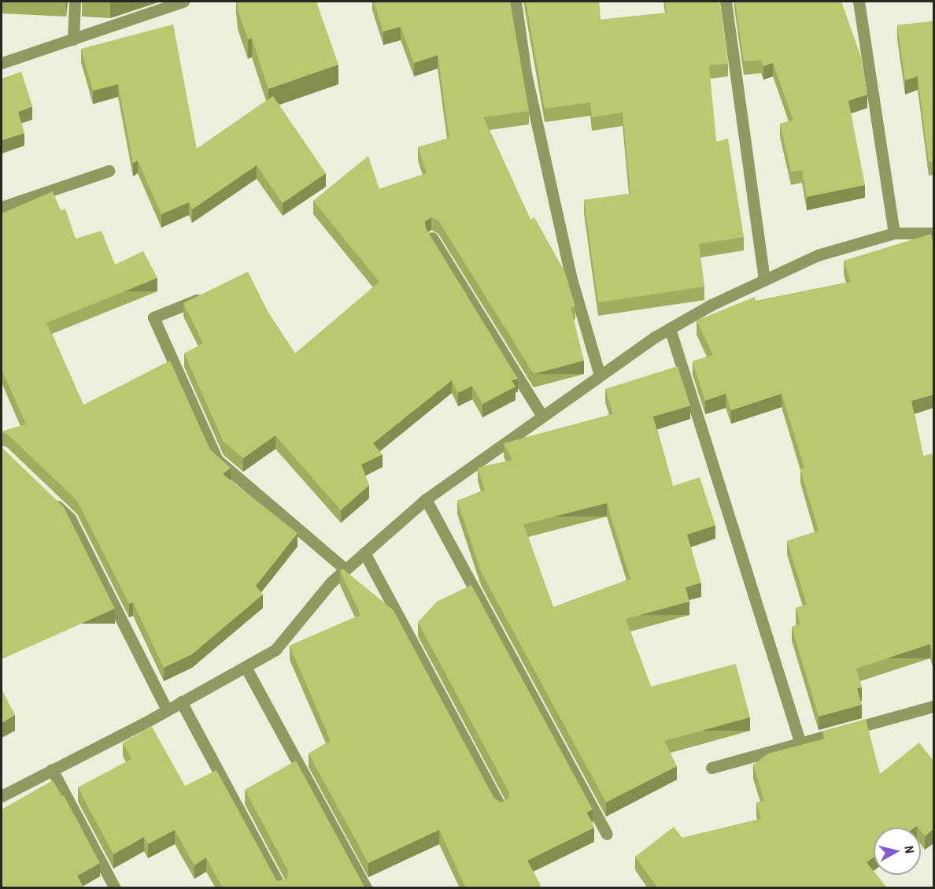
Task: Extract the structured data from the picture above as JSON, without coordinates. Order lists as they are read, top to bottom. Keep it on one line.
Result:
{"north":"right"}
